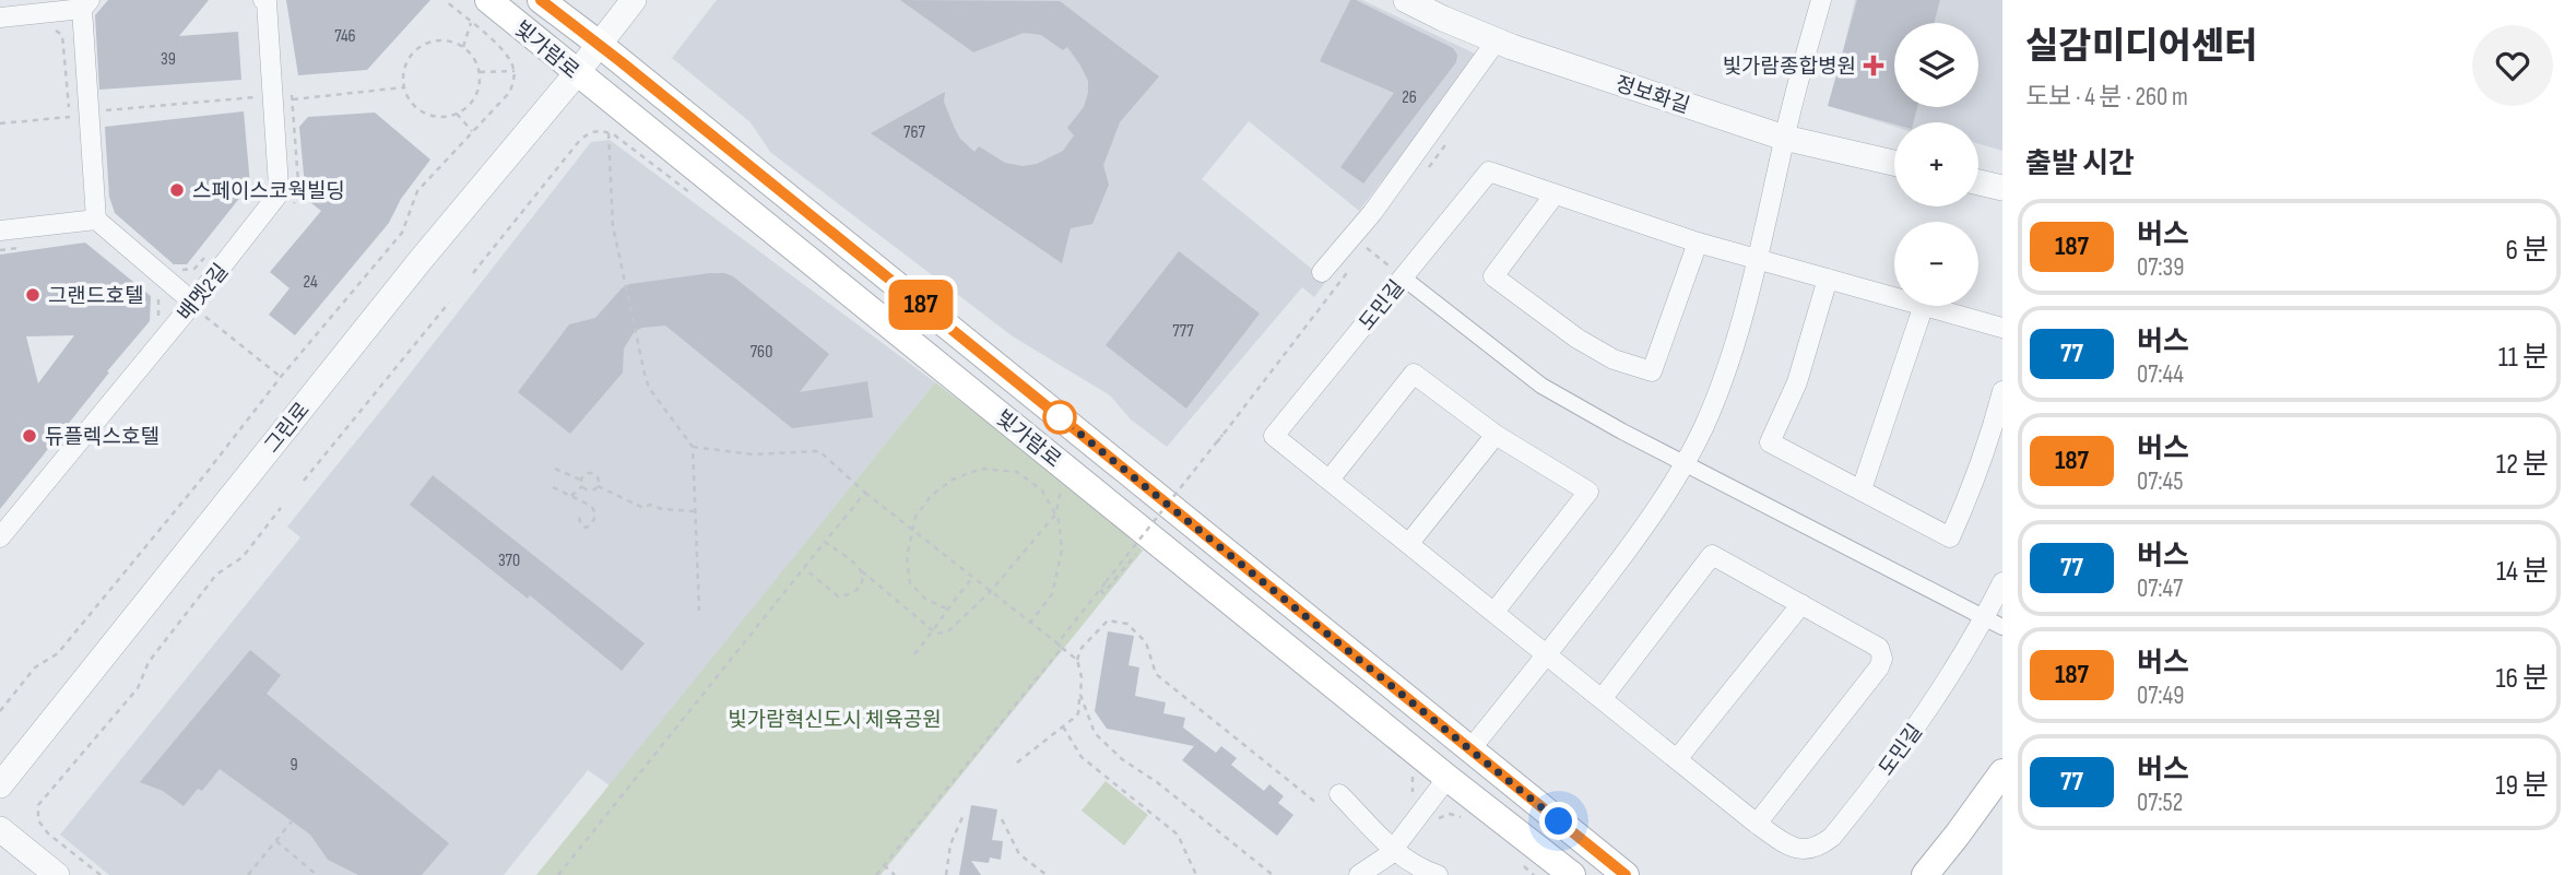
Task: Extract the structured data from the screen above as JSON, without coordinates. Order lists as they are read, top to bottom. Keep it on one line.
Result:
{"streets":{"main road":["빛가람로"],"street":["정보화길","배멧2길","도민길","그린로"]},"crossings":[["빛가람로","그린로"]],"parks":["빛가람혁신도시 체육공원"],"places":{"health":["빛가람종합병원"],"other":["스페이스코웍빌딩","그랜드호텔","듀플렉스호텔"]},"lines":["bus line 187"],"house_numbers":["746","39","26","767","24","777","760","370","9"],"page":{"on_map":"187","heading":[["실감미디어센터","도보 · 4 분 · 260 m"],"출발 시간"],"map_buttons":["+","−"],"list":[{"mark":"187","name":"버스","note":"07:39","value":"6 분"},{"mark":"77","name":"버스","note":"07:44","value":"11 분"},{"mark":"187","name":"버스","note":"07:45","value":"12 분"},{"mark":"77","name":"버스","note":"07:47","value":"14 분"},{"mark":"187","name":"버스","note":"07:49","value":"16 분"},{"mark":"77","name":"버스","note":"07:52","value":"19 분"}]}}
